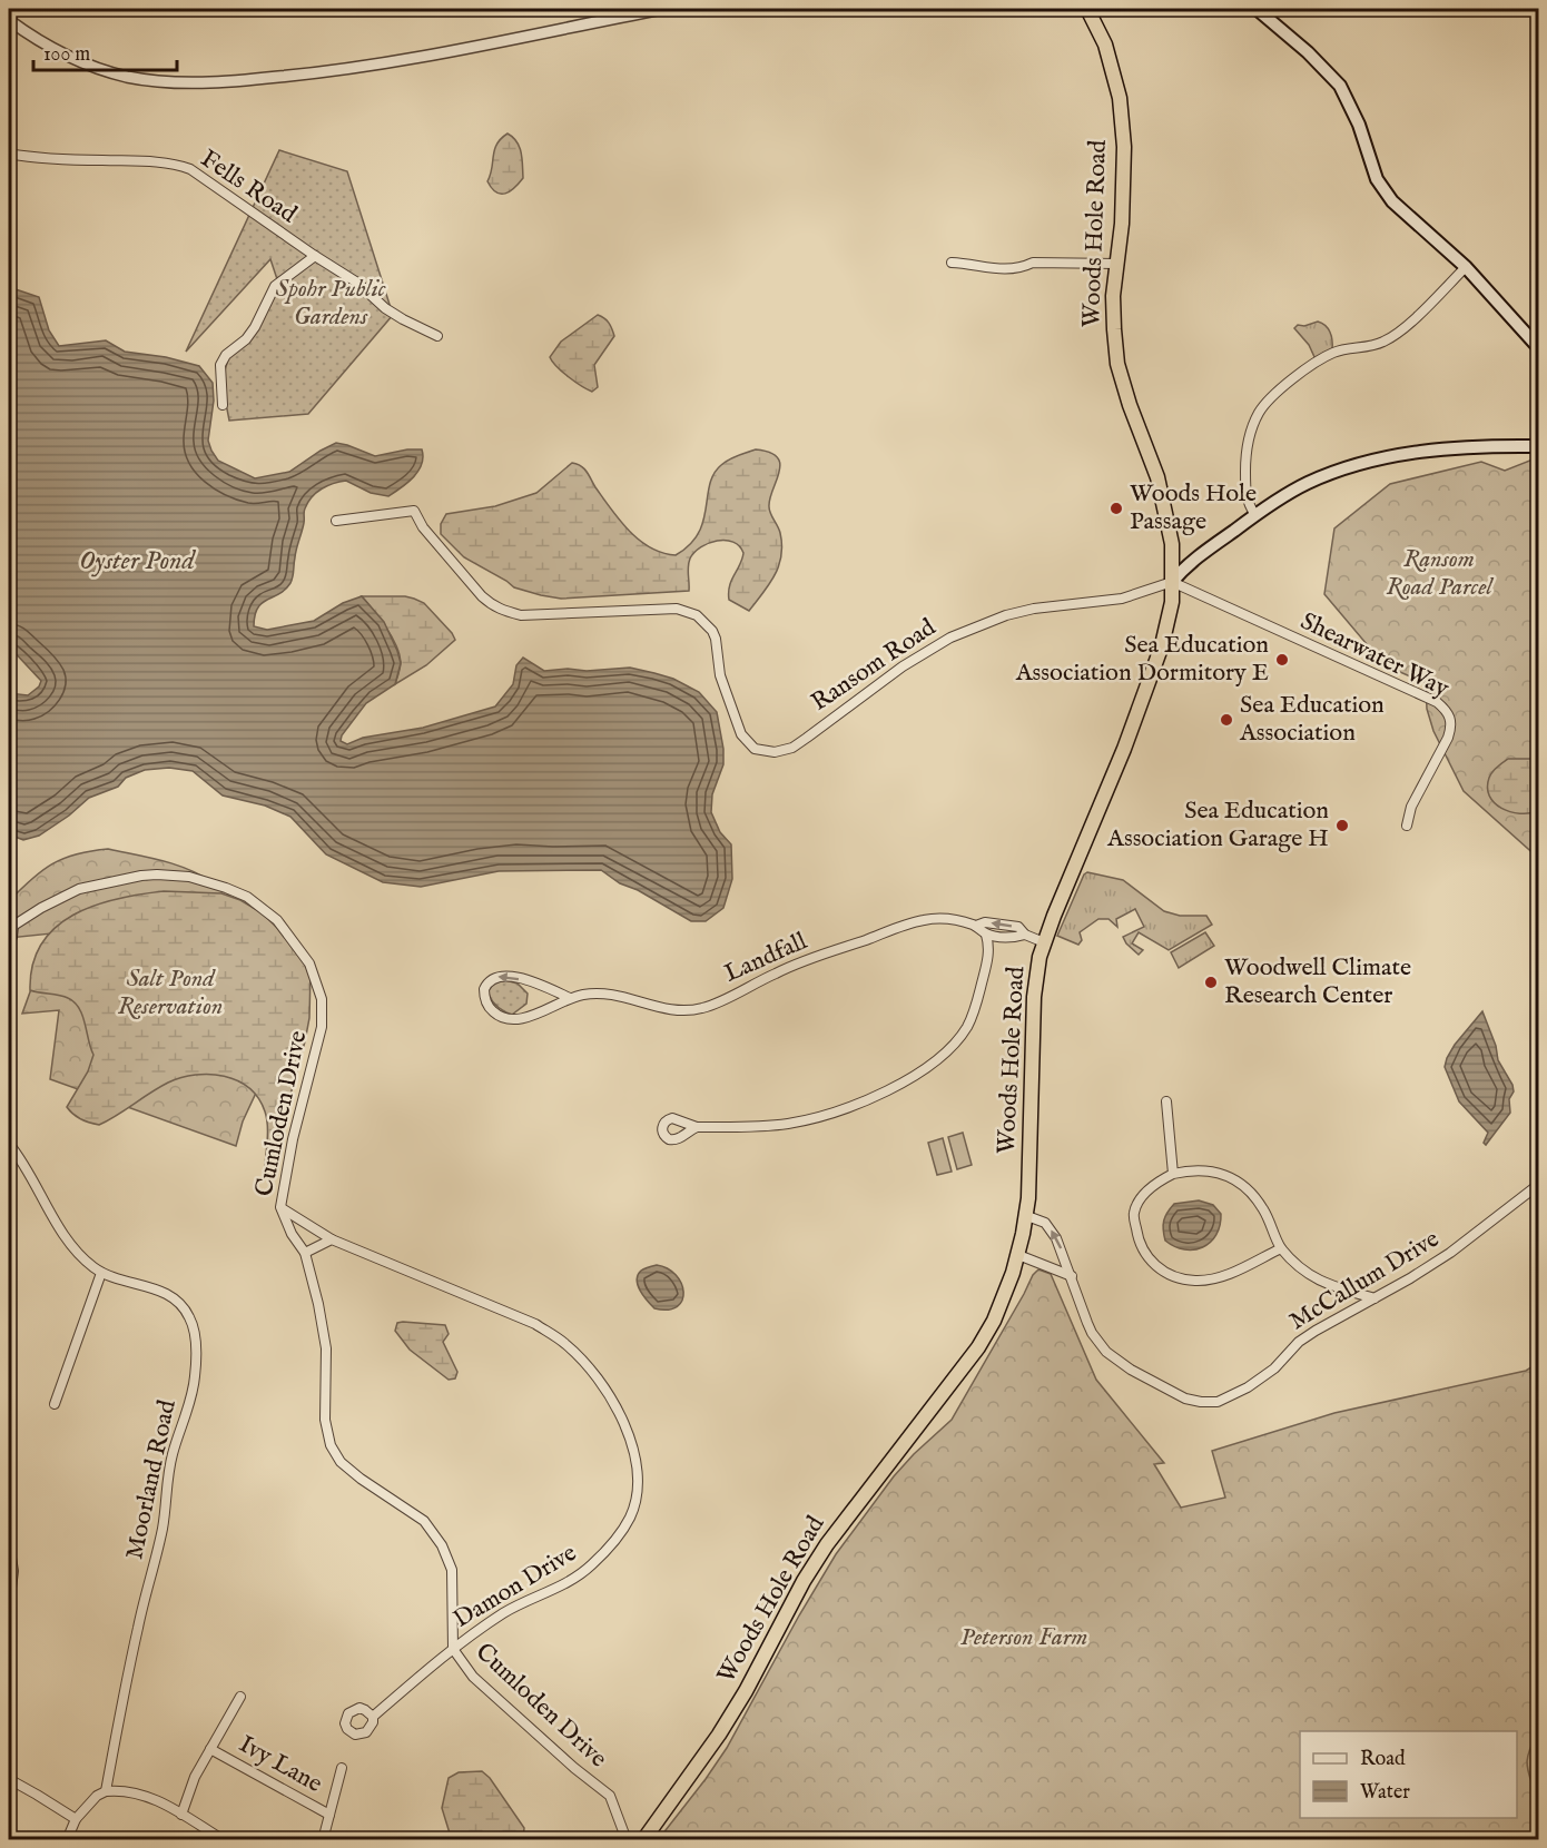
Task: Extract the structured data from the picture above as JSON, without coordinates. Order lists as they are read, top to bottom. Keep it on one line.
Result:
{"streets":{"highway":["Woods Hole Road"],"main road":["Ransom Road"],"street":["Fells Road","Shearwater Way","Landfall","Cumloden Drive","McCallum Drive","Moorland Road","Damon Drive","Ivy Lane"]},"crossings":[["Woods Hole Road","Shearwater Way"],["Woods Hole Road","Ransom Road"],["Woods Hole Road","Landfall"],["Woods Hole Road","McCallum Drive"],["Shearwater Way","Ransom Road"],["Cumloden Drive","Damon Drive"]],"water":["Oyster Pond"],"parks":["Spohr Public Gardens","Ransom Road Parcel","Salt Pond Reservation","Peterson Farm"],"places":["Woods Hole Passage","Sea Education Association Dormitory E","Sea Education Association","Sea Education Association Garage H","Woodwell Climate Research Center"],"legend":["Road","Water"],"scale_bar":"100 m"}
